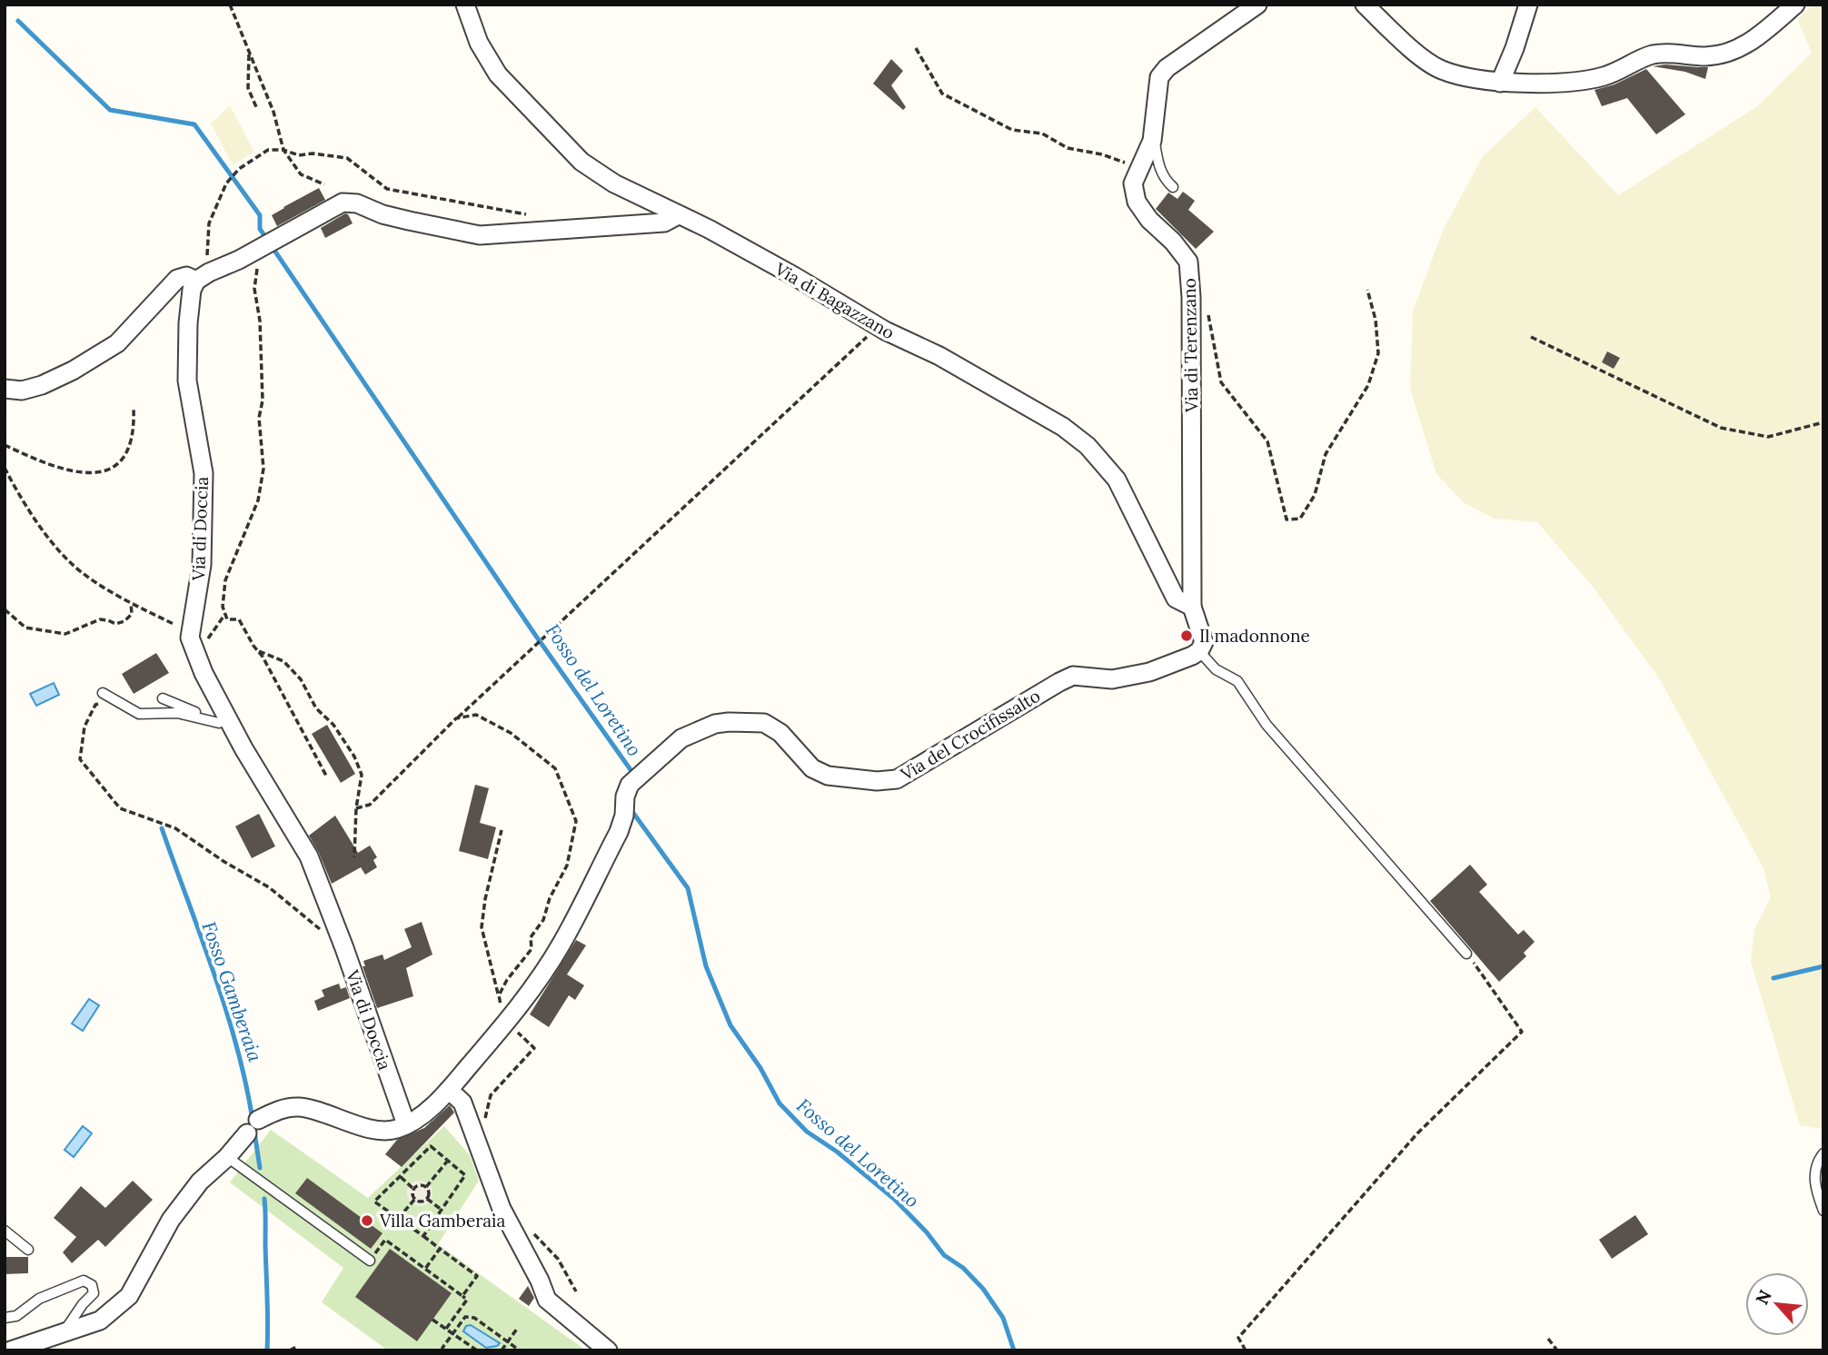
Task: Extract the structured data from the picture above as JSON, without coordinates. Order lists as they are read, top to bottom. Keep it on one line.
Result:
{"streets":{"street":["Via di Bagazzano","Via di Terenzano","Via di Doccia","Via del Crocifissalto"]},"crossings":[["Via di Bagazzano","Via di Terenzano"],["Via di Doccia","Via del Crocifissalto"]],"water":["Fosso del Loretino","Fosso Gamberaia"],"places":["Il madonnone","Villa Gamberaia"],"north":"top left"}
